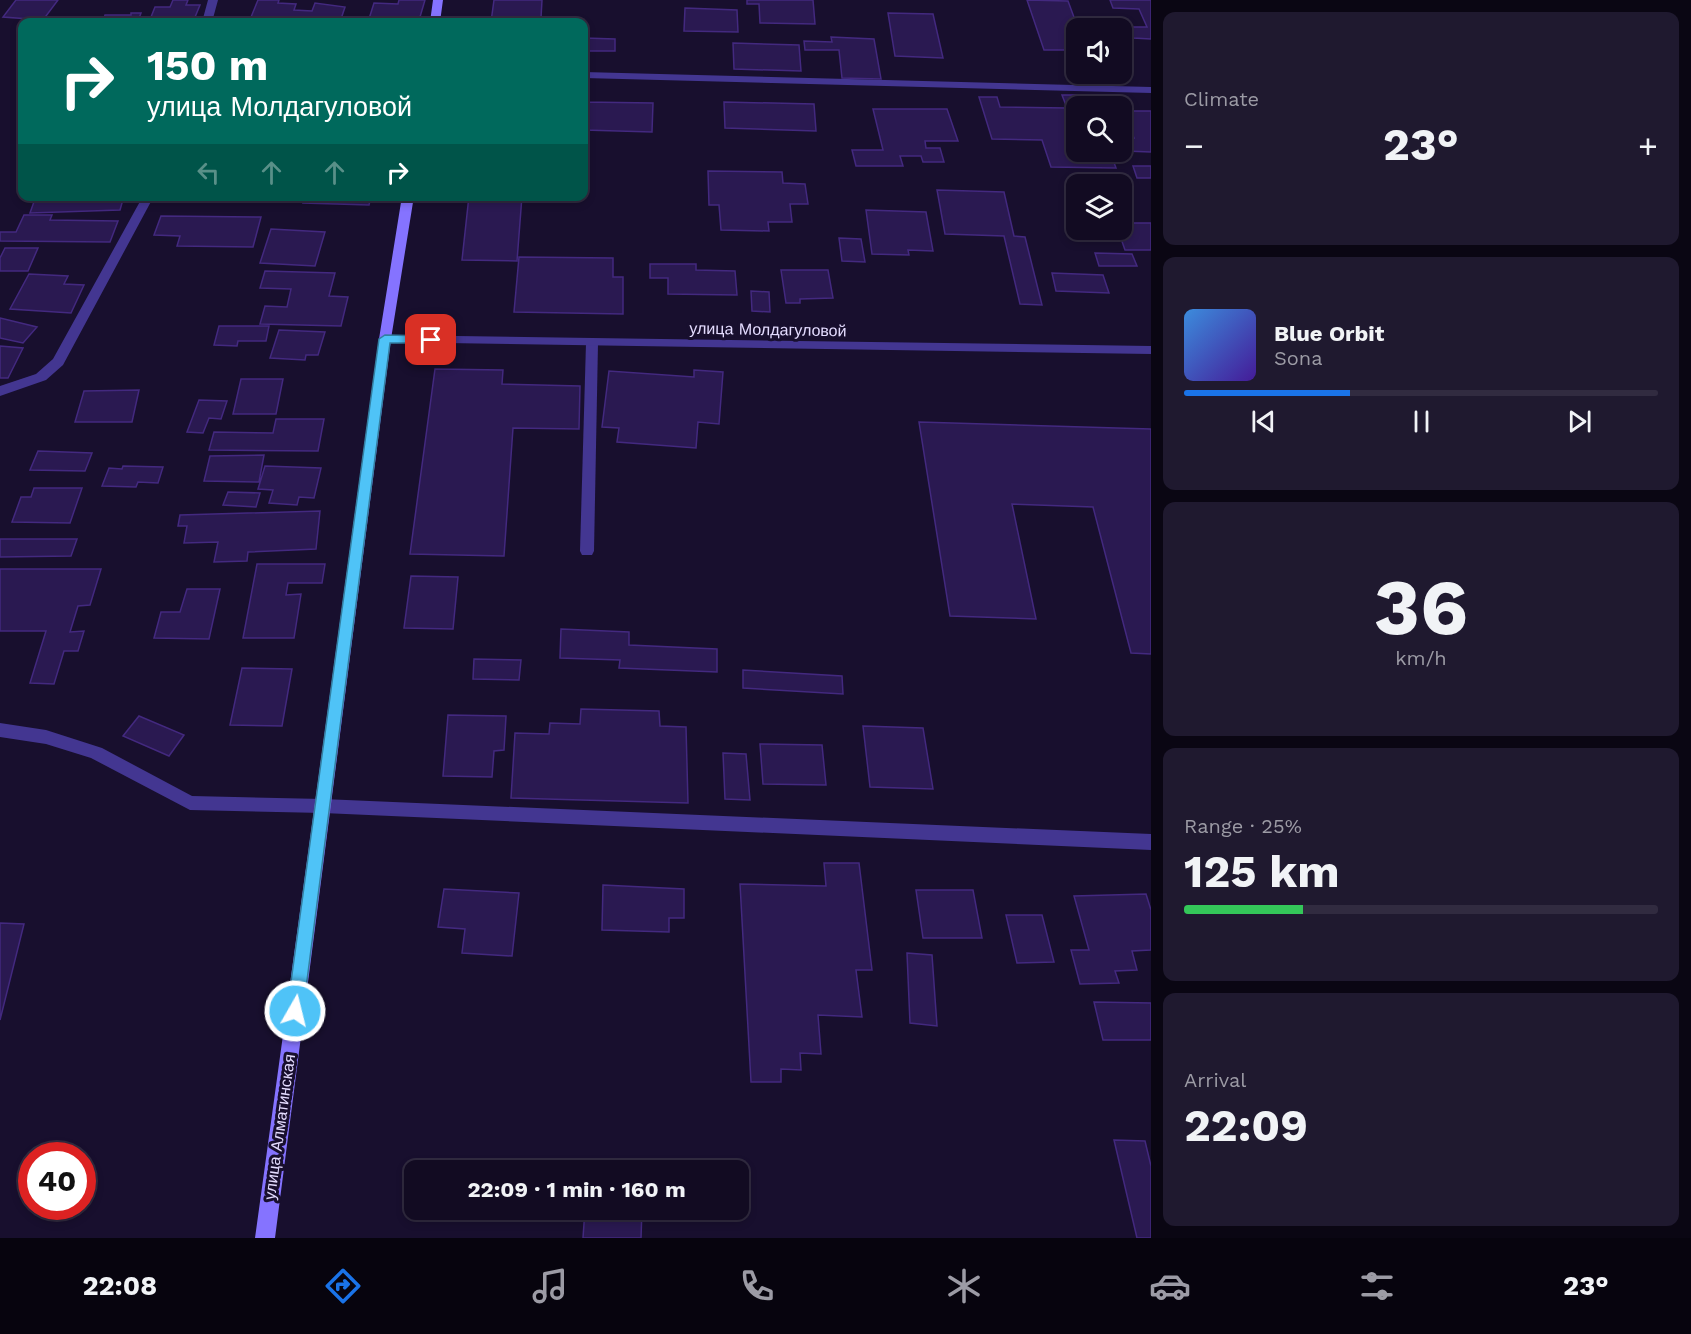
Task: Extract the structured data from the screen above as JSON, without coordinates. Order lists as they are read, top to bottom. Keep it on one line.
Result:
{"streets":{"street":["улица Молдагуловой","улица Алматинская"]},"crossings":[["улица Молдагуловой","улица Алматинская"]],"page":{"tile":["Climate",["36","km/h"],["Range · 25%","125 km"],["Arrival","22:09"]],"turn":["150 m","улица Молдагуловой"],"heat":["−","23°","+"],"song":["Blue Orbit","Sona"],"limit":"40","trip":"22:09 · 1 min · 160 m","tabs":["22:08","23°"]}}
